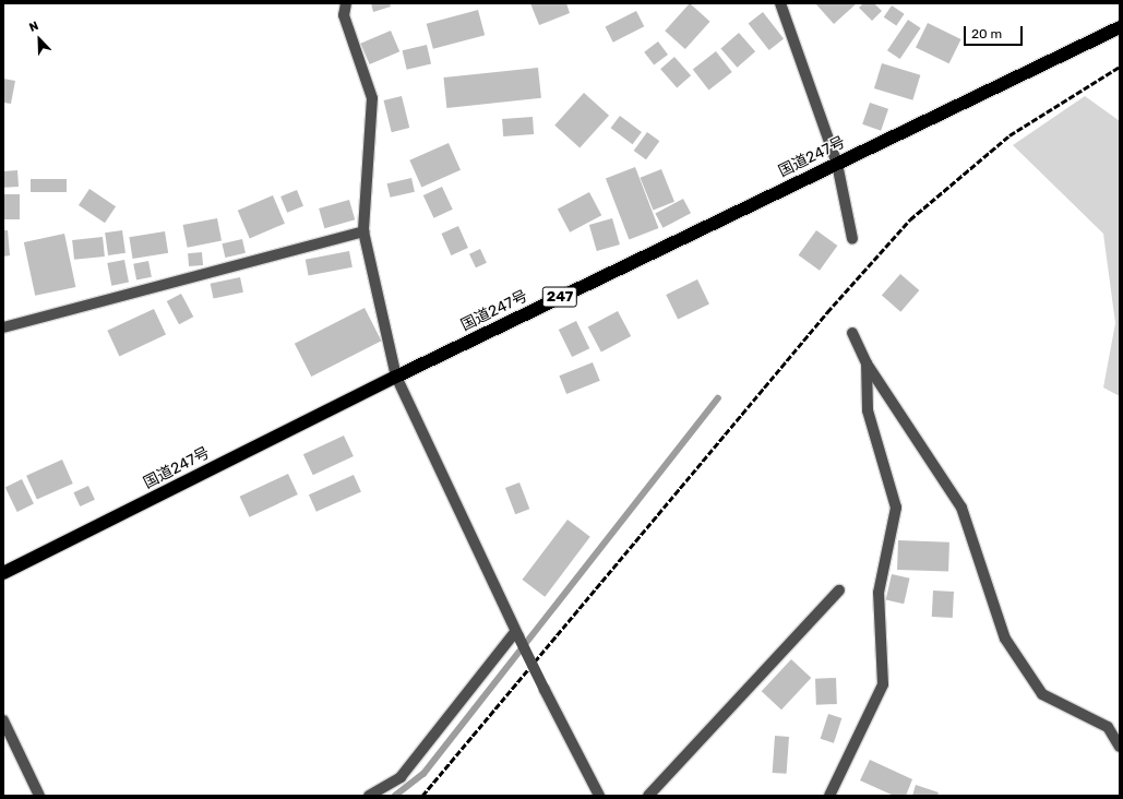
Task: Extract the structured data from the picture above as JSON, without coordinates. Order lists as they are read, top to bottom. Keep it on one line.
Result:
{"streets":{"highway":["国道247号","247"]},"scale_bar":"20 m","north":"top left"}
